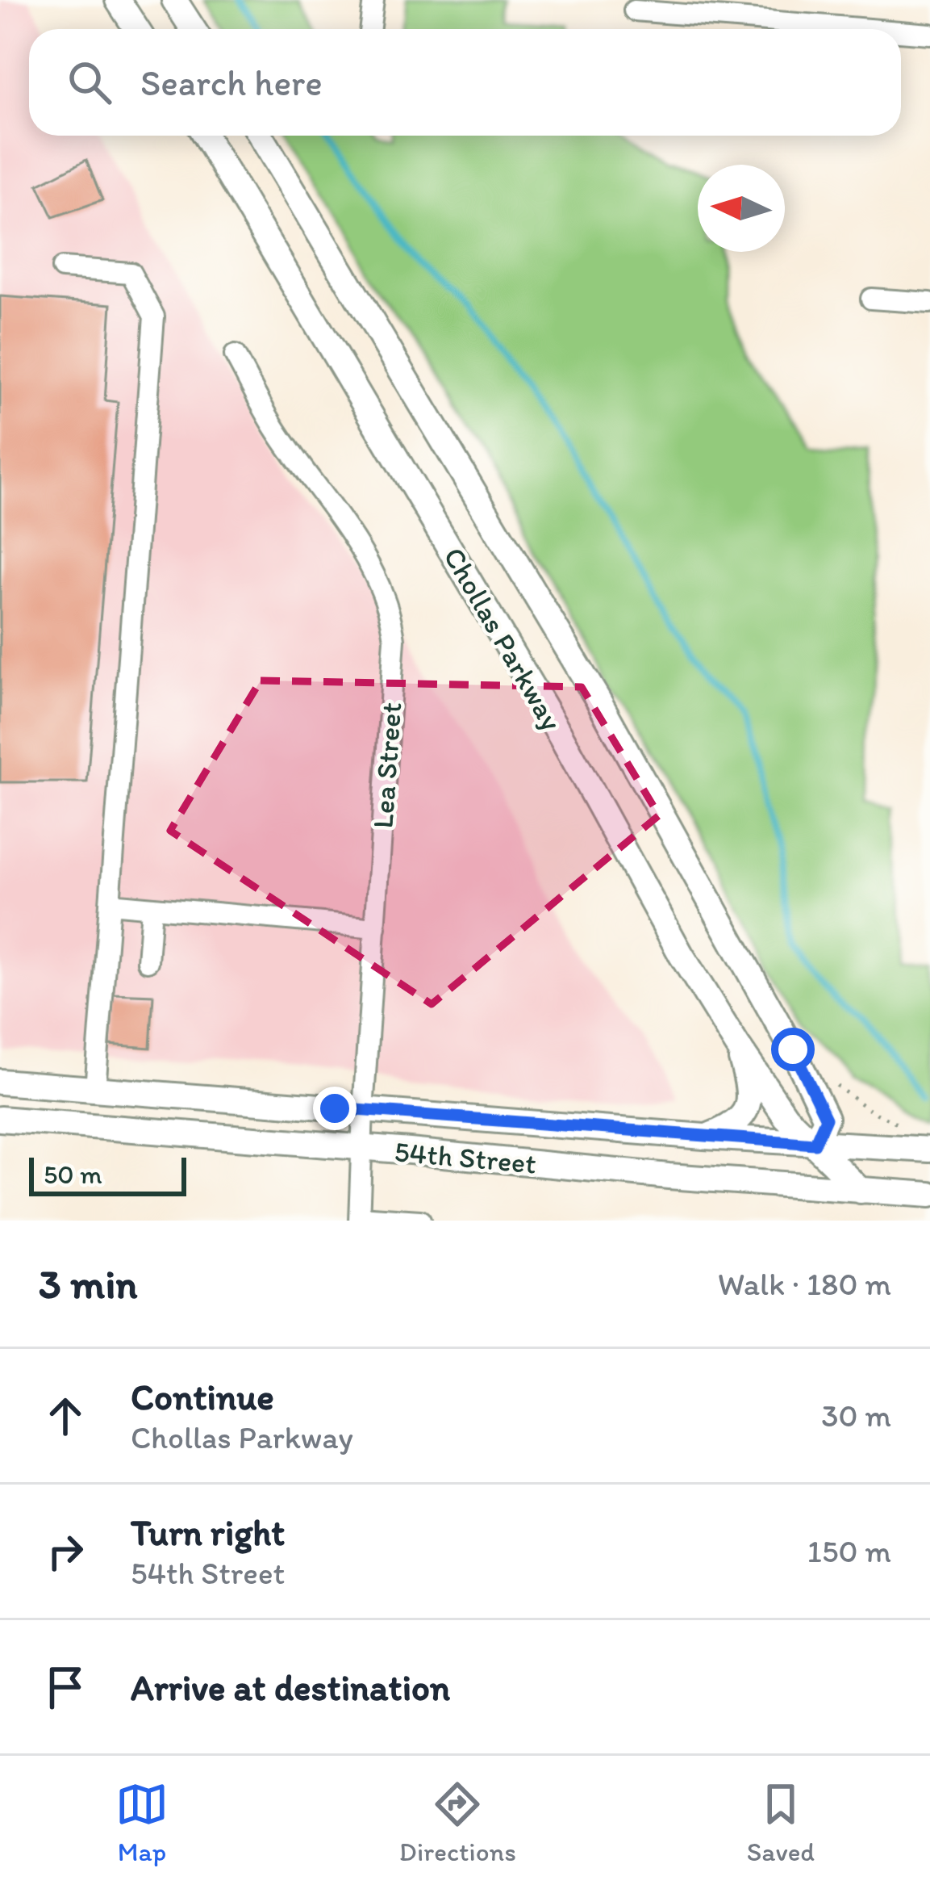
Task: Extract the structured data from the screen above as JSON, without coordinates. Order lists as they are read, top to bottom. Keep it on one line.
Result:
{"streets":{"main road":["Chollas Parkway","54th Street"],"street":["Lea Street"]},"crossings":[["Chollas Parkway","54th Street"],["Lea Street","54th Street"]],"scale_bar":"50 m","north":"left","page":{"search":"Search here","scale":"50 m","heading":["3 min","Walk · 180 m"],"list":[["Continue","Chollas Parkway","30 m"],["Turn right","54th Street","150 m"],"Arrive at destination"],"nav":["Map","Directions","Saved"]}}
